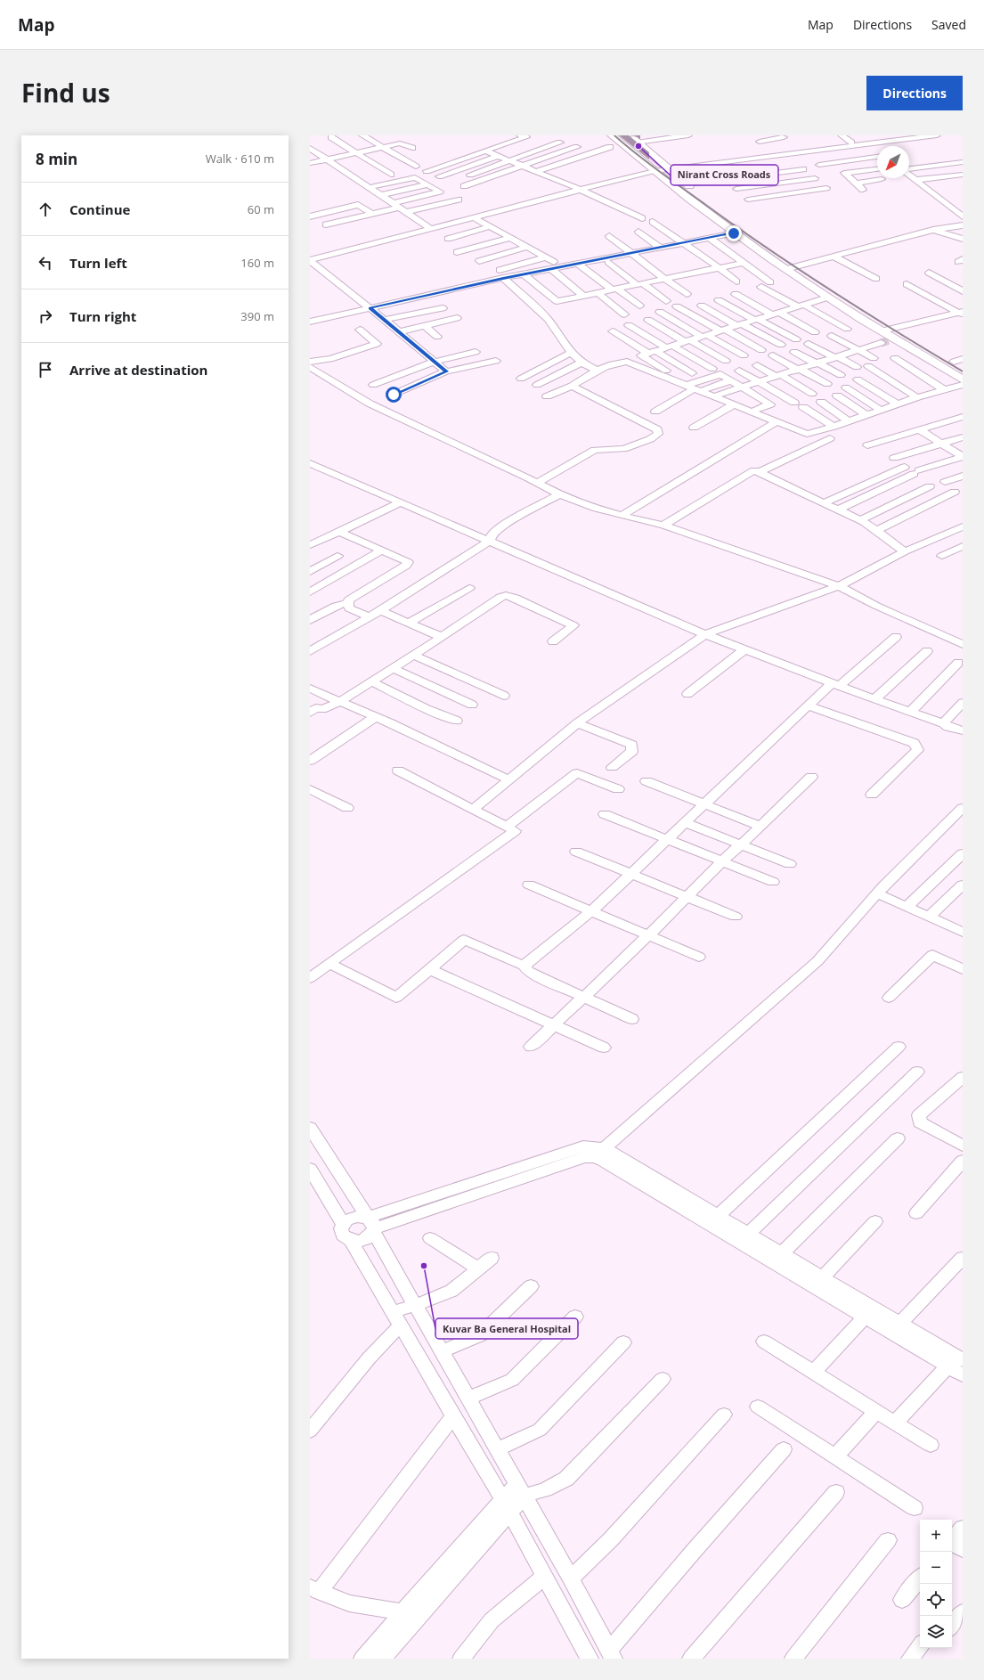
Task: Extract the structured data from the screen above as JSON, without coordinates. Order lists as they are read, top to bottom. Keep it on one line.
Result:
{"places":["Nirant Cross Roads","Kuvar Ba General Hospital"],"north":"bottom left","page":{"header":"Map","nav":["Map","Directions","Saved"],"title":"Find us","buttons":"Directions","heading":["8 min","Walk · 610 m"],"list":[["Continue","60 m"],["Turn left","160 m"],["Turn right","390 m"],"Arrive at destination"],"map_buttons":["+","−"]}}
